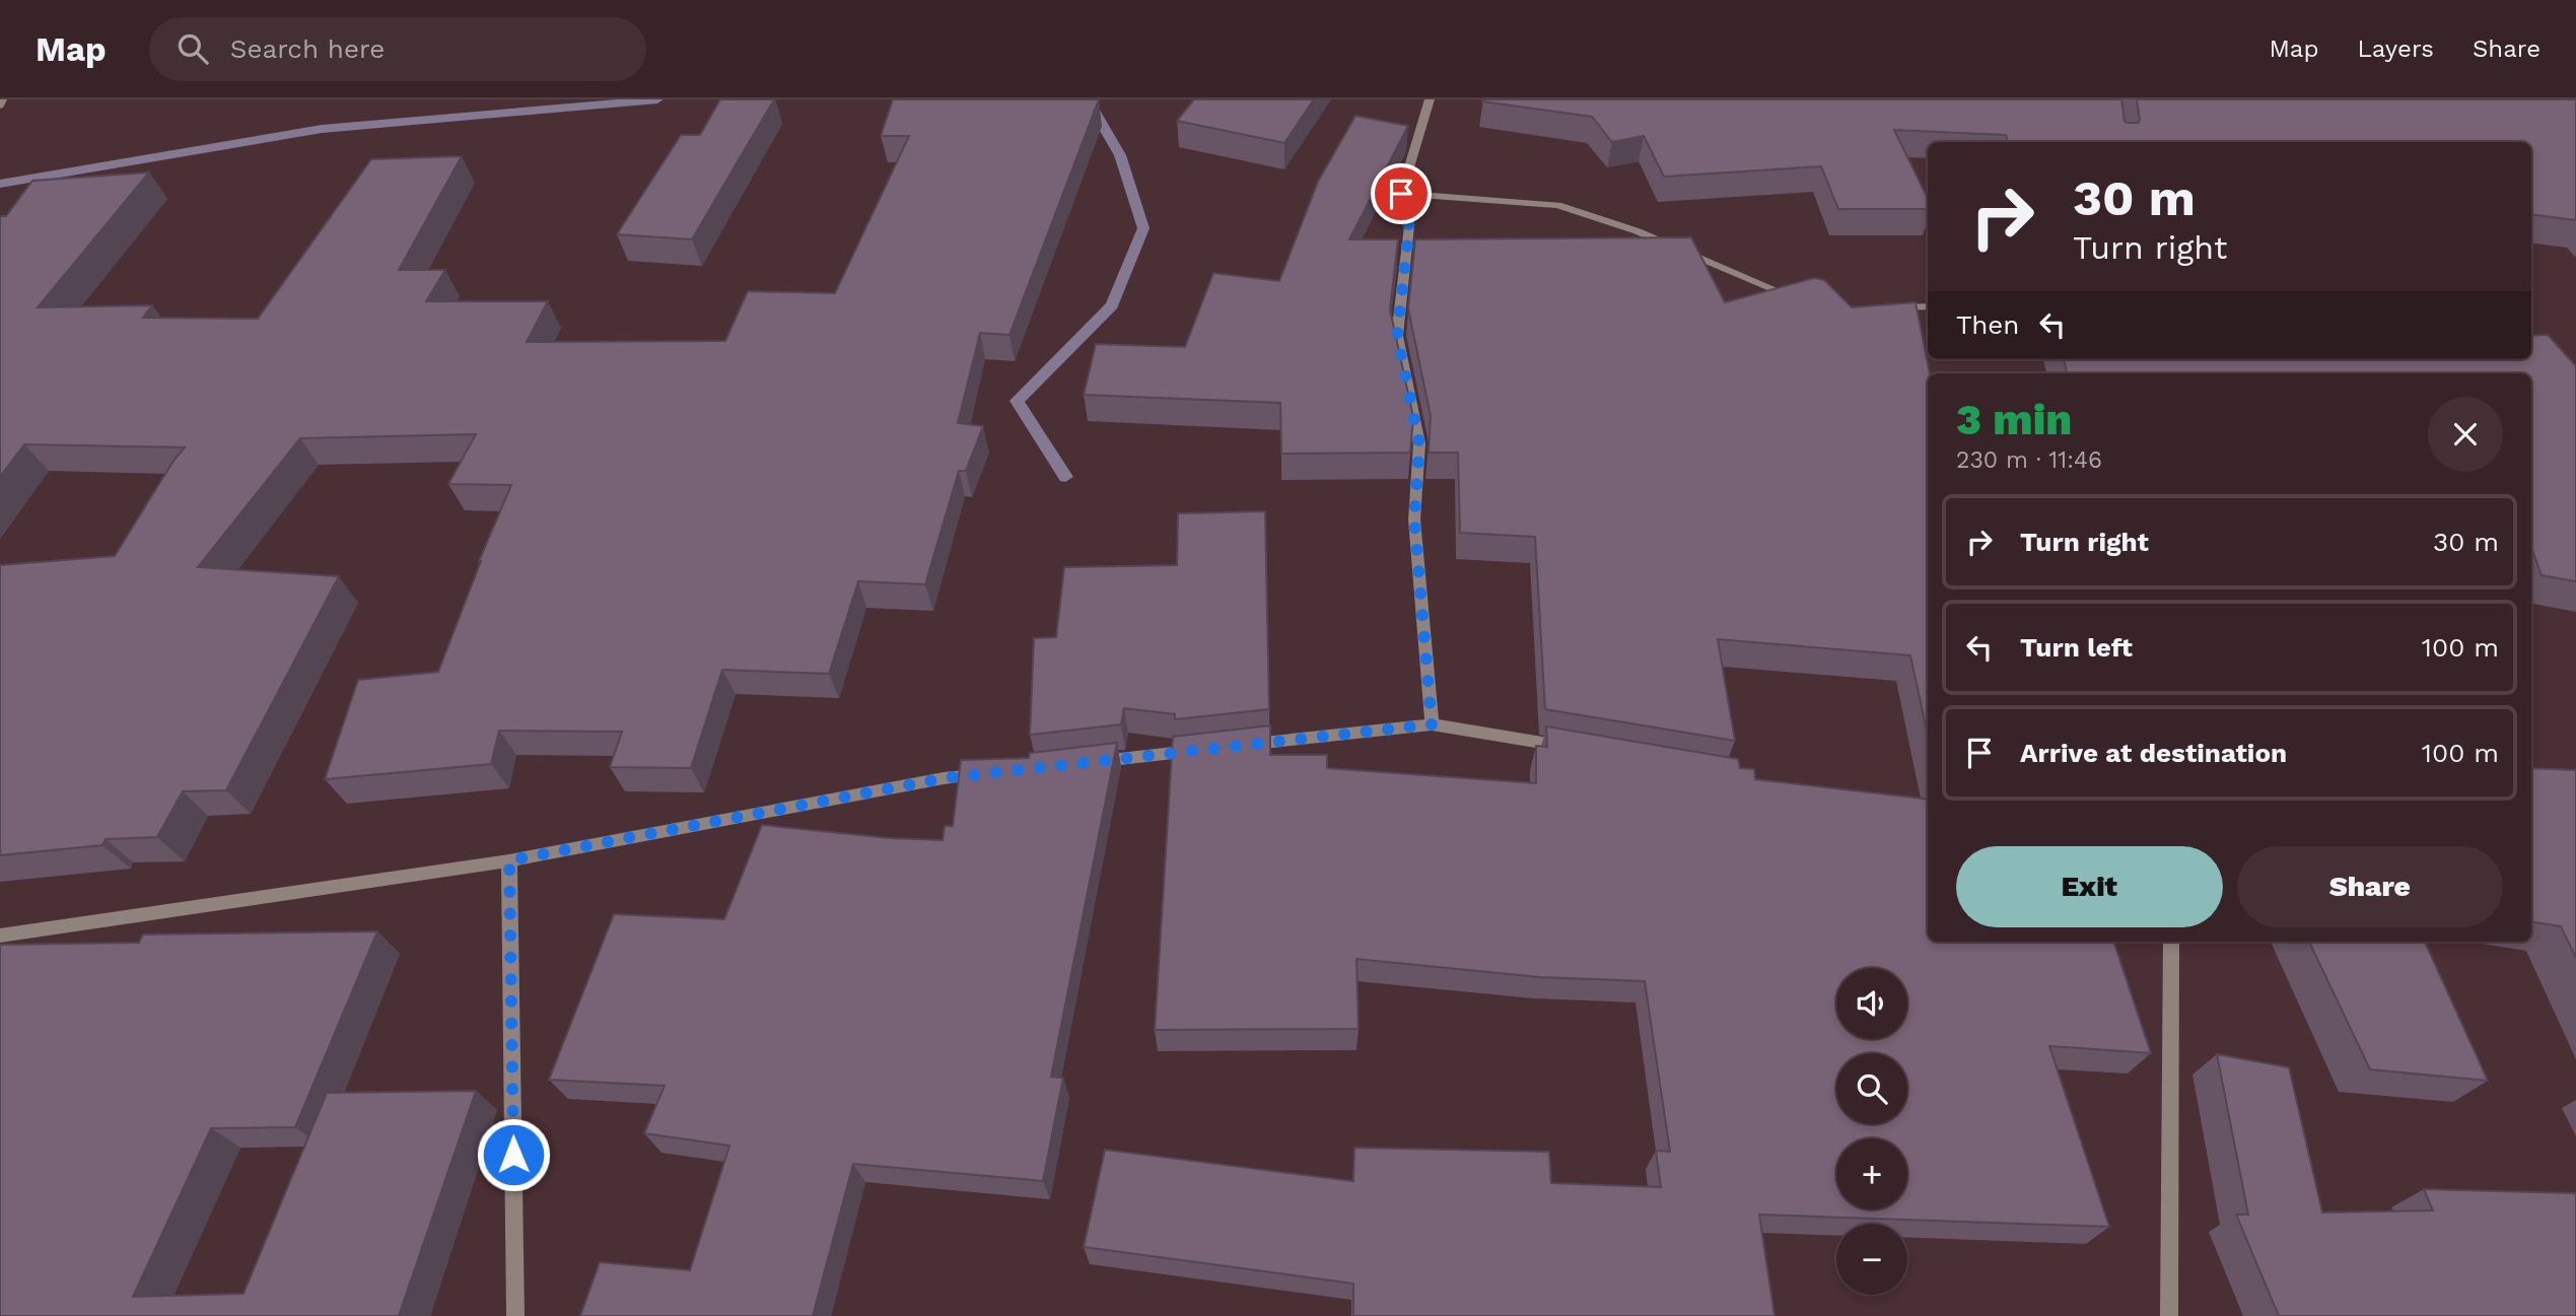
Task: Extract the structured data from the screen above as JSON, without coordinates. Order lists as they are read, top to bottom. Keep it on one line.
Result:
{"page":{"header":"Map","search":"Search here","nav":["Map","Layers","Share"],"turn":["30 m","Turn right"],"then":"Then","heading":["3 min","230 m · 11:46"],"list":[{"name":"Turn right","value":"30 m"},{"name":"Turn left","value":"100 m"},{"name":"Arrive at destination","value":"100 m"}],"buttons":["Exit","Share"],"map_buttons":["+","−"]}}
